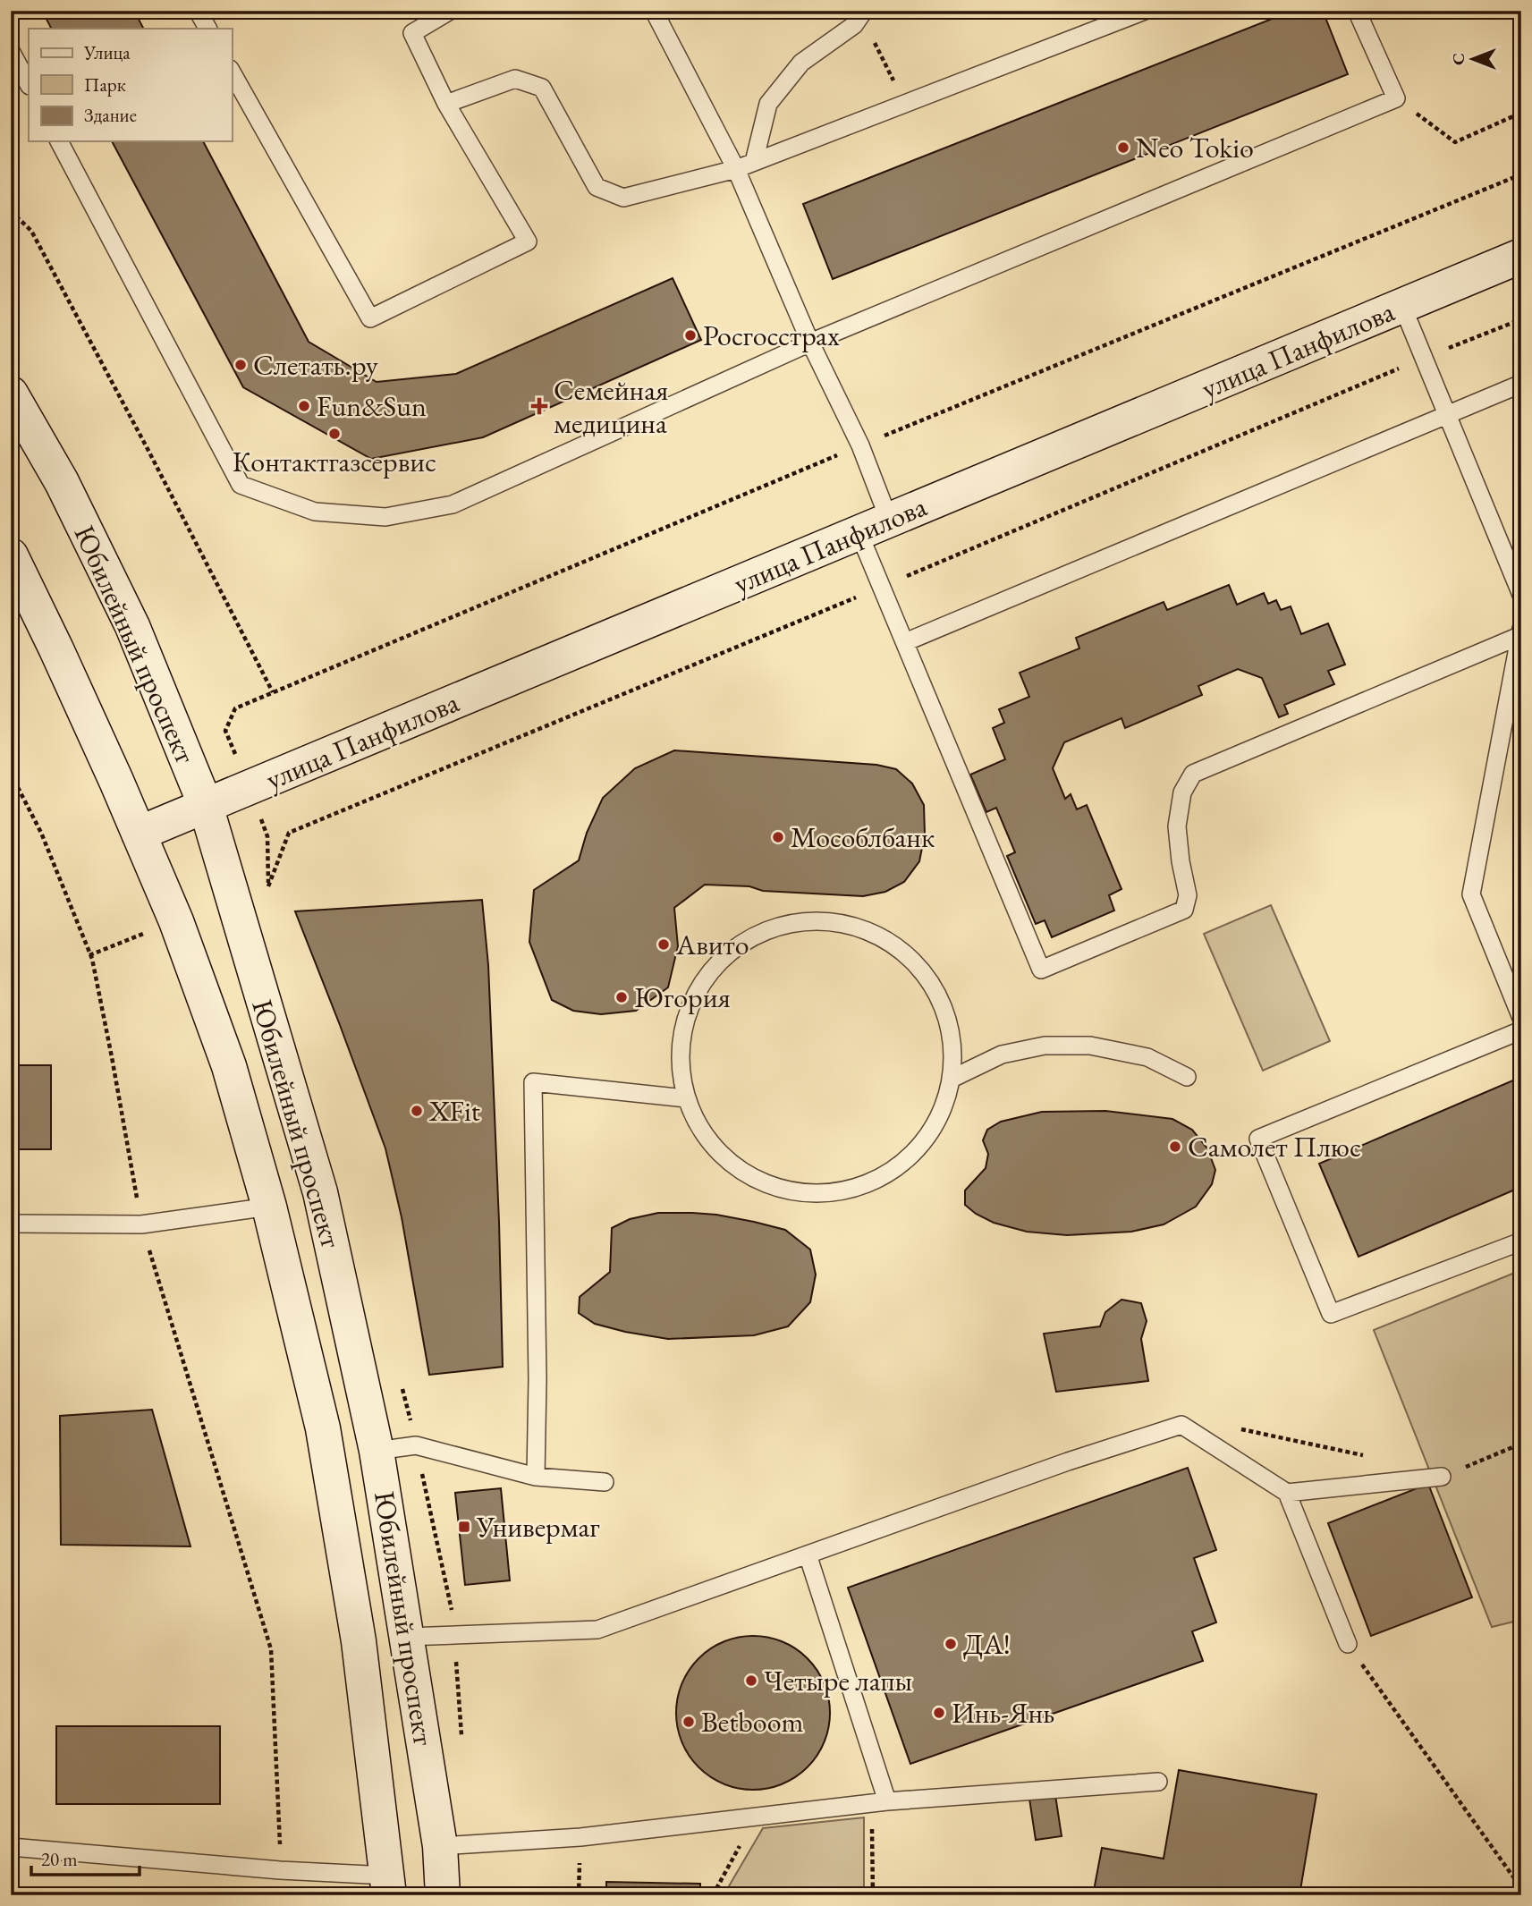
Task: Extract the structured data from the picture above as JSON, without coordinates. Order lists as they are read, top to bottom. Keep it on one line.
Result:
{"streets":{"main road":["улица Панфилова","Юбилейный проспект"]},"crossings":[["улица Панфилова","Юбилейный проспект"]],"places":{"other":["Neo Tokio","Росгосстрах","Слетать.ру","Fun&Sun","Контактгазсервис","Мособлбанк","Авито","Югория","XFit","Самолет Плюс","ДА!","Четыре лапы","Инь-Янь","Betboom"],"health":["Семейная медицина"],"transit":["Универмаг"]},"legend":["Улица","Парк","Здание"],"scale_bar":"20 m","north":"left"}
